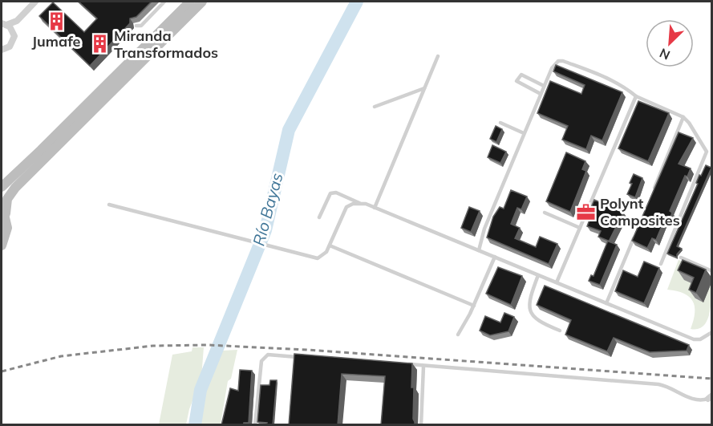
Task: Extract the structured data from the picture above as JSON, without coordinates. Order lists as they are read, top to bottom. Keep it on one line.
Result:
{"water":["Río Bayas"],"places":{"building":["Jumafe","Miranda Transformados"],"office":["Polynt Composites"]},"north":"bottom left"}
